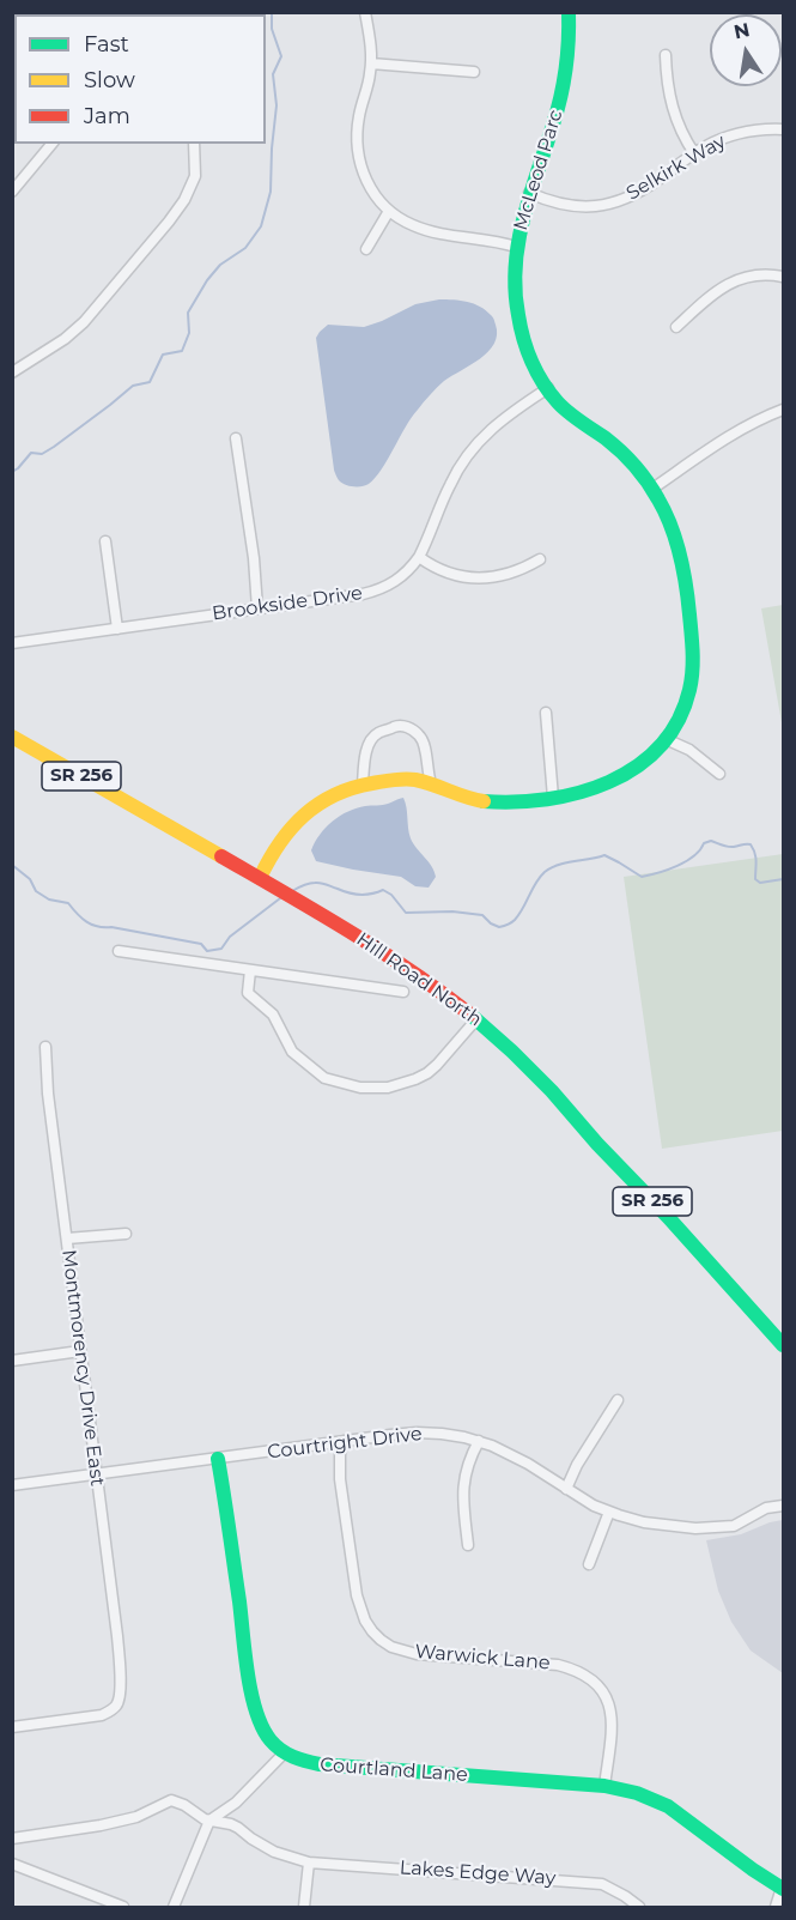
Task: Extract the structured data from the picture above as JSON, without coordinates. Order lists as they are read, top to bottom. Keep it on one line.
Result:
{"streets":{"street":["Selkirk Way","McLeod Parc","Brookside Drive","SR 256","Hill Road North","Montmorency Drive East","Courtright Drive","Warwick Lane","Courtland Lane","Lakes Edge Way"]},"crossings":[["Selkirk Way","McLeod Parc"],["McLeod Parc","Brookside Drive"],["McLeod Parc","Hill Road North"],["Montmorency Drive East","Courtright Drive"],["Courtright Drive","Warwick Lane"],["Warwick Lane","Courtland Lane"]],"legend":["Fast","Slow","Jam"],"north":"top"}
